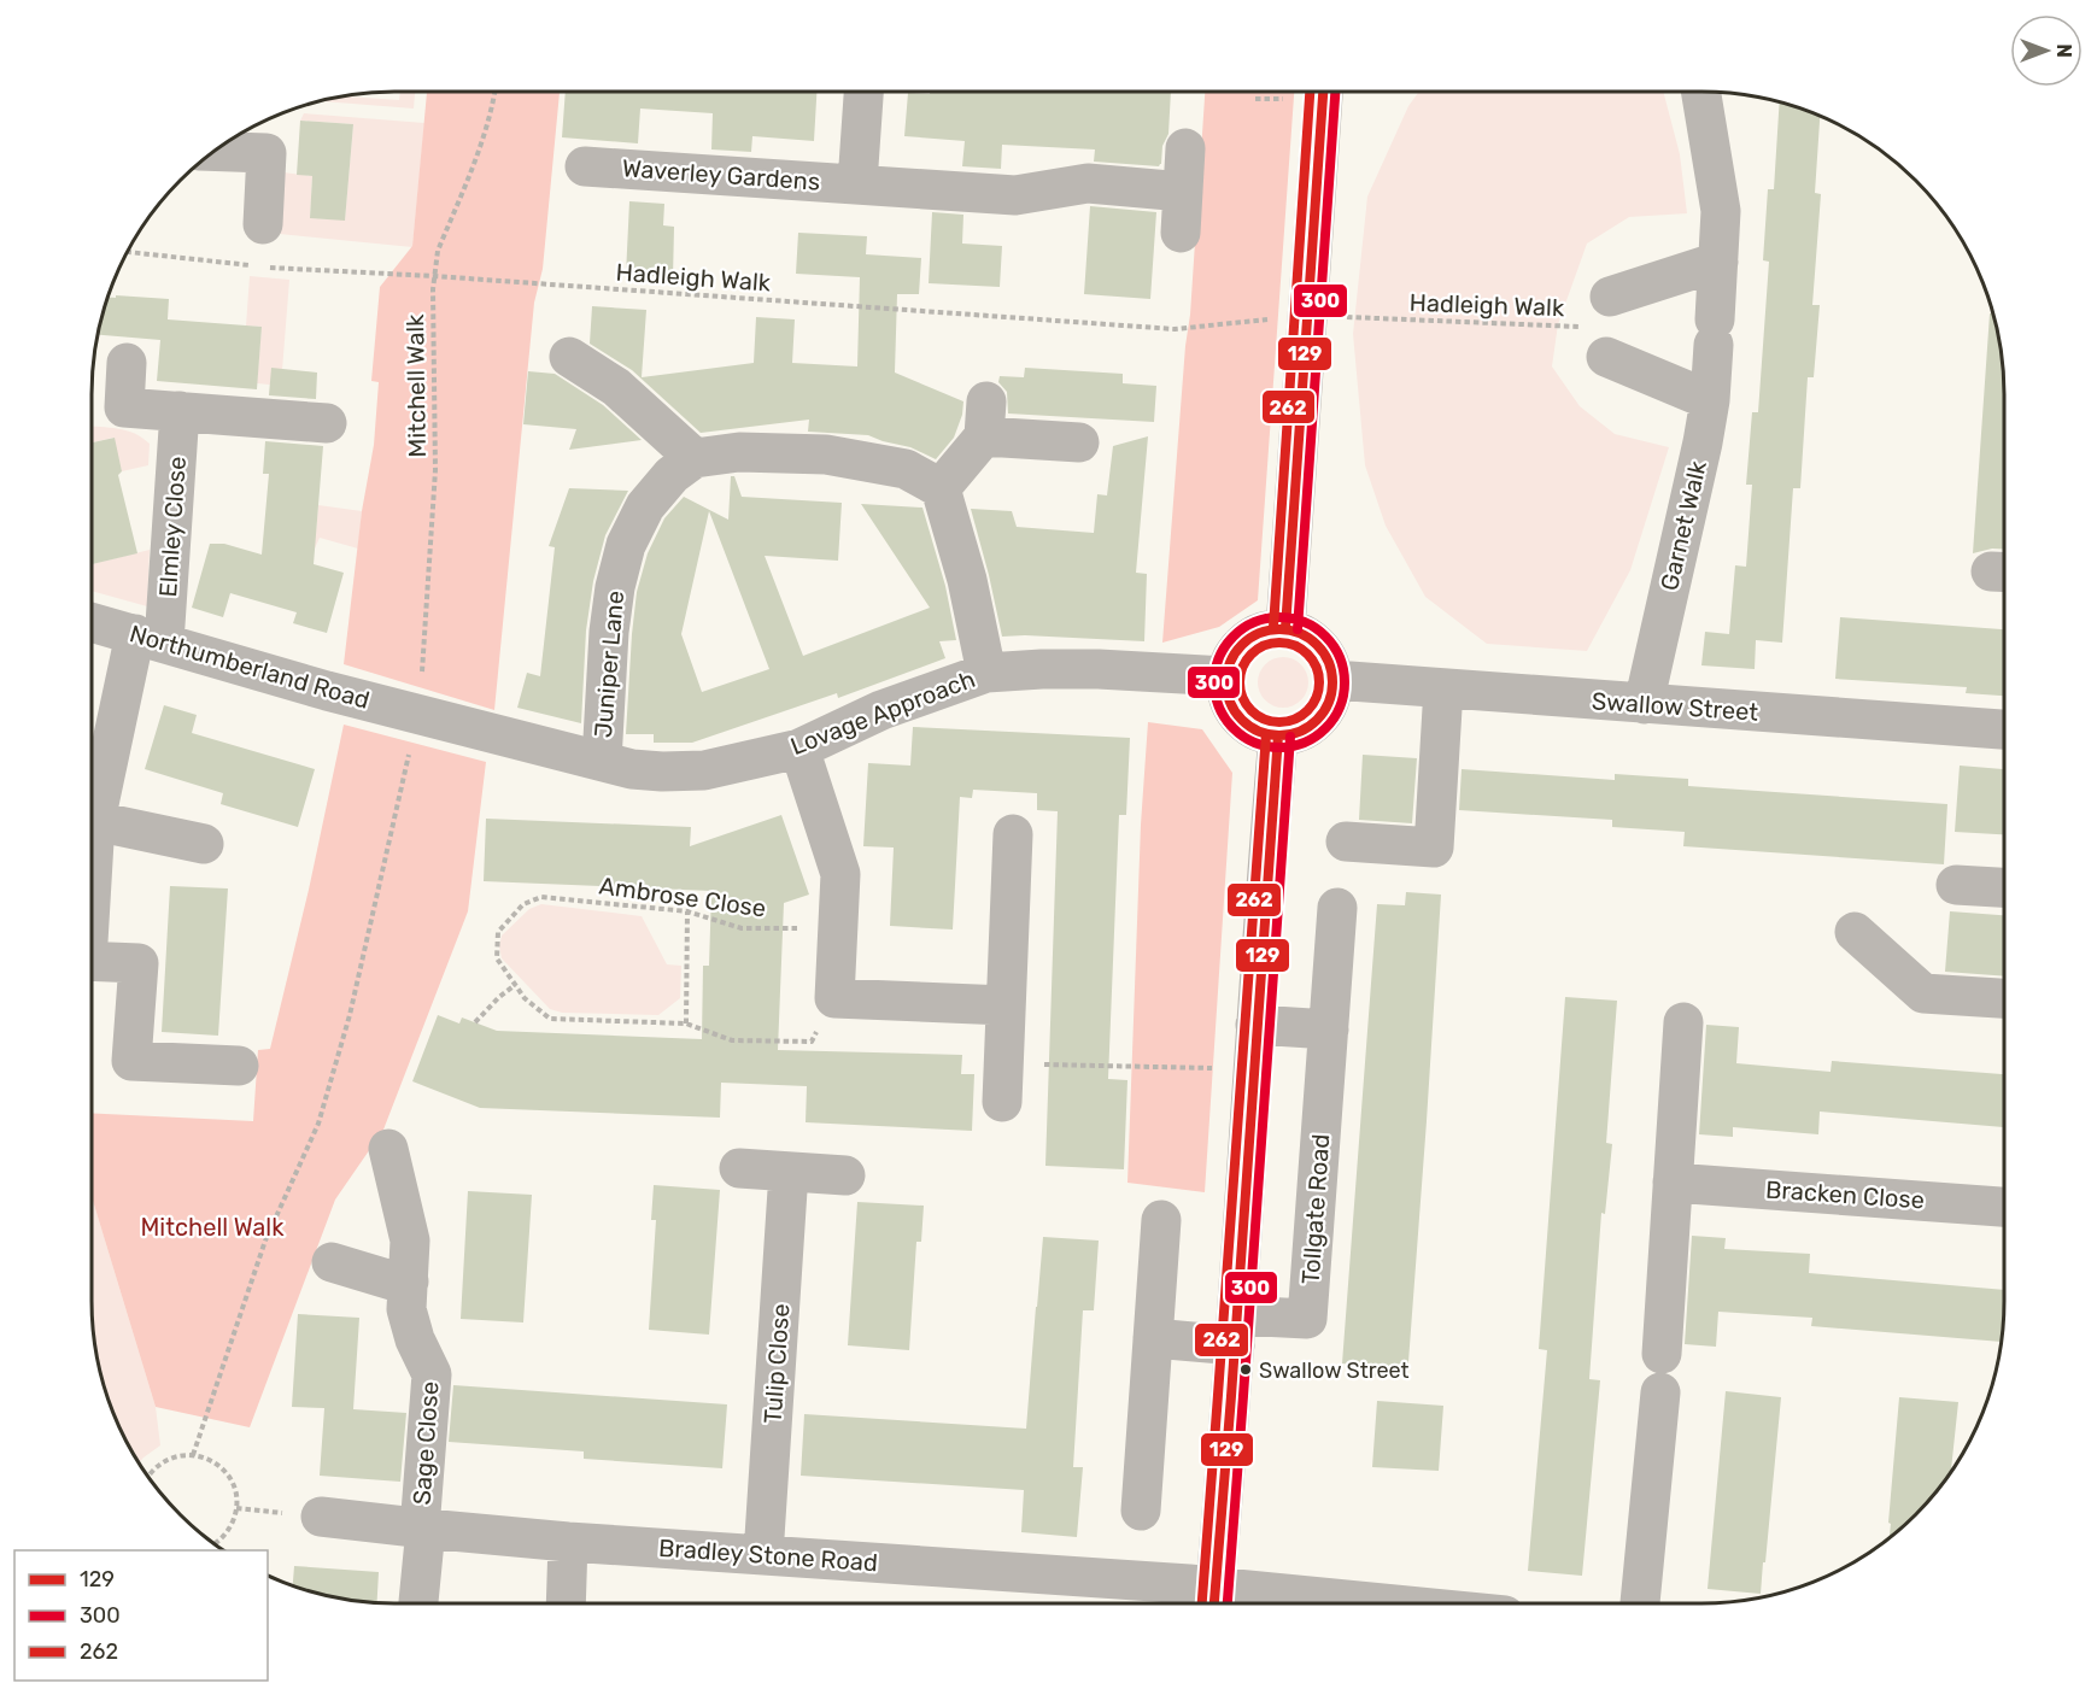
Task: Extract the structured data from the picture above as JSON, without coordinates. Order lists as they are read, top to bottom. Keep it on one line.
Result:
{"streets":{"street":["Waverley Gardens","Garnet Walk","Elmley Close","Juniper Lane","Northumberland Road","Swallow Street","Lovage Approach","Bracken Close","Tollgate Road","Tulip Close","Sage Close","Bradley Stone Road"],"path":["Hadleigh Walk","Mitchell Walk","Ambrose Close"]},"crossings":[["Hadleigh Walk","Mitchell Walk"],["Mitchell Walk","Northumberland Road"],["Mitchell Walk","Lovage Approach"],["Garnet Walk","Swallow Street"],["Elmley Close","Northumberland Road"],["Juniper Lane","Lovage Approach"],["Northumberland Road","Lovage Approach"],["Swallow Street","Lovage Approach"],["Tulip Close","Bradley Stone Road"],["Sage Close","Bradley Stone Road"]],"parks":["Mitchell Walk"],"places":["Swallow Street"],"lines":["transit line 129","transit line 300","transit line 262"],"legend":["129","300","262"],"north":"right"}
